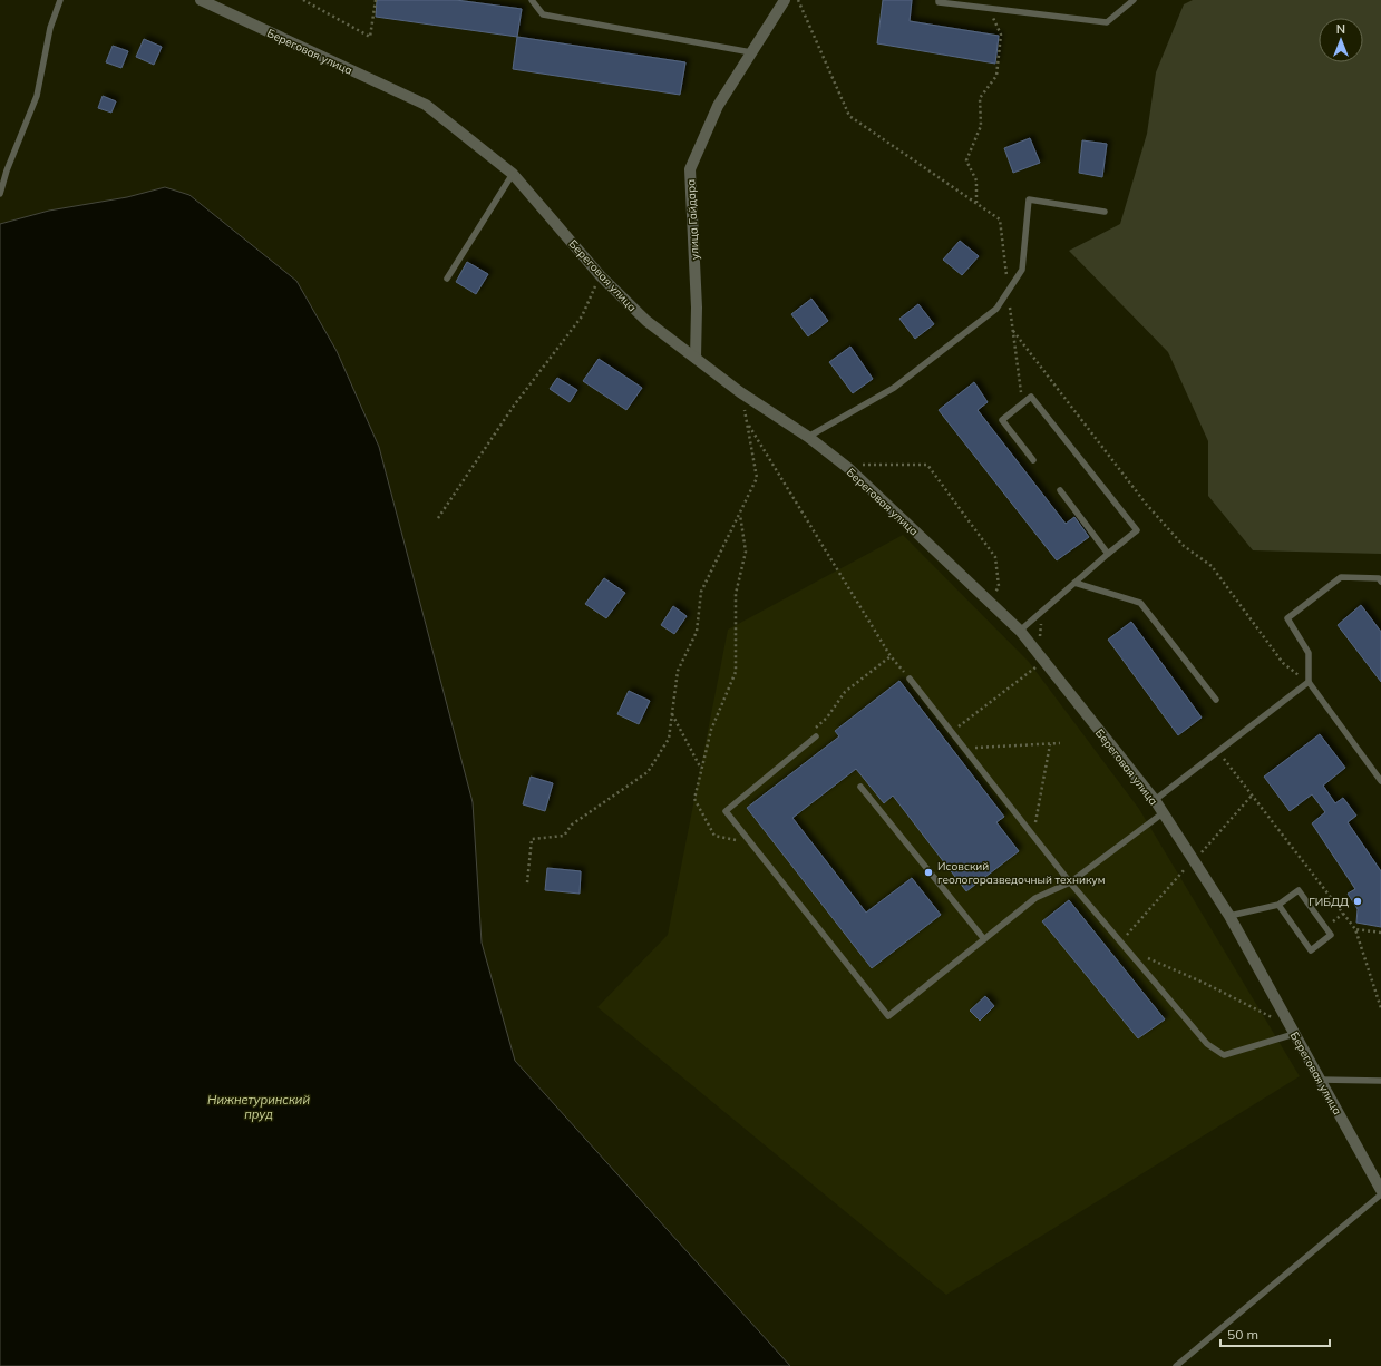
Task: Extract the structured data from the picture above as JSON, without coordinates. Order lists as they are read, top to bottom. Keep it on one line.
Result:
{"streets":{"street":["Береговая улица","улица Гайдара"]},"crossings":[["Береговая улица","улица Гайдара"]],"water":["Нижнетуринский пруд"],"places":["Исовский геологоразведочный техникум","ГИБДД"],"scale_bar":"50 m","north":"top"}
